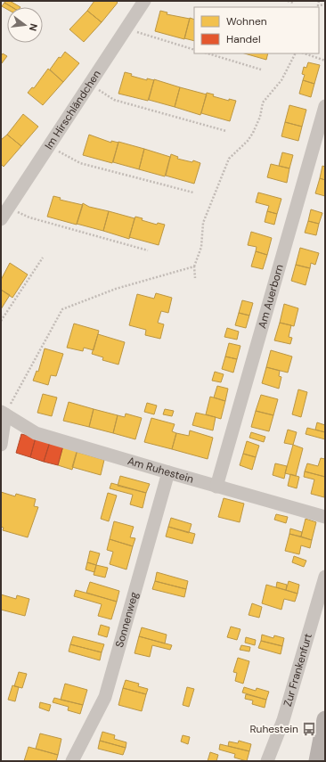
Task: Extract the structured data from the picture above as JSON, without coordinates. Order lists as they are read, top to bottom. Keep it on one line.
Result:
{"streets":{"street":["Im Hirschländchen","Am Auerborn","Am Ruhestein","Sonnenweg","Zur Frankenfurt"]},"crossings":[["Am Auerborn","Am Ruhestein"],["Am Ruhestein","Sonnenweg"]],"places":{"bus stop":["Ruhestein"]},"legend":["Wohnen","Handel"],"north":"right"}
